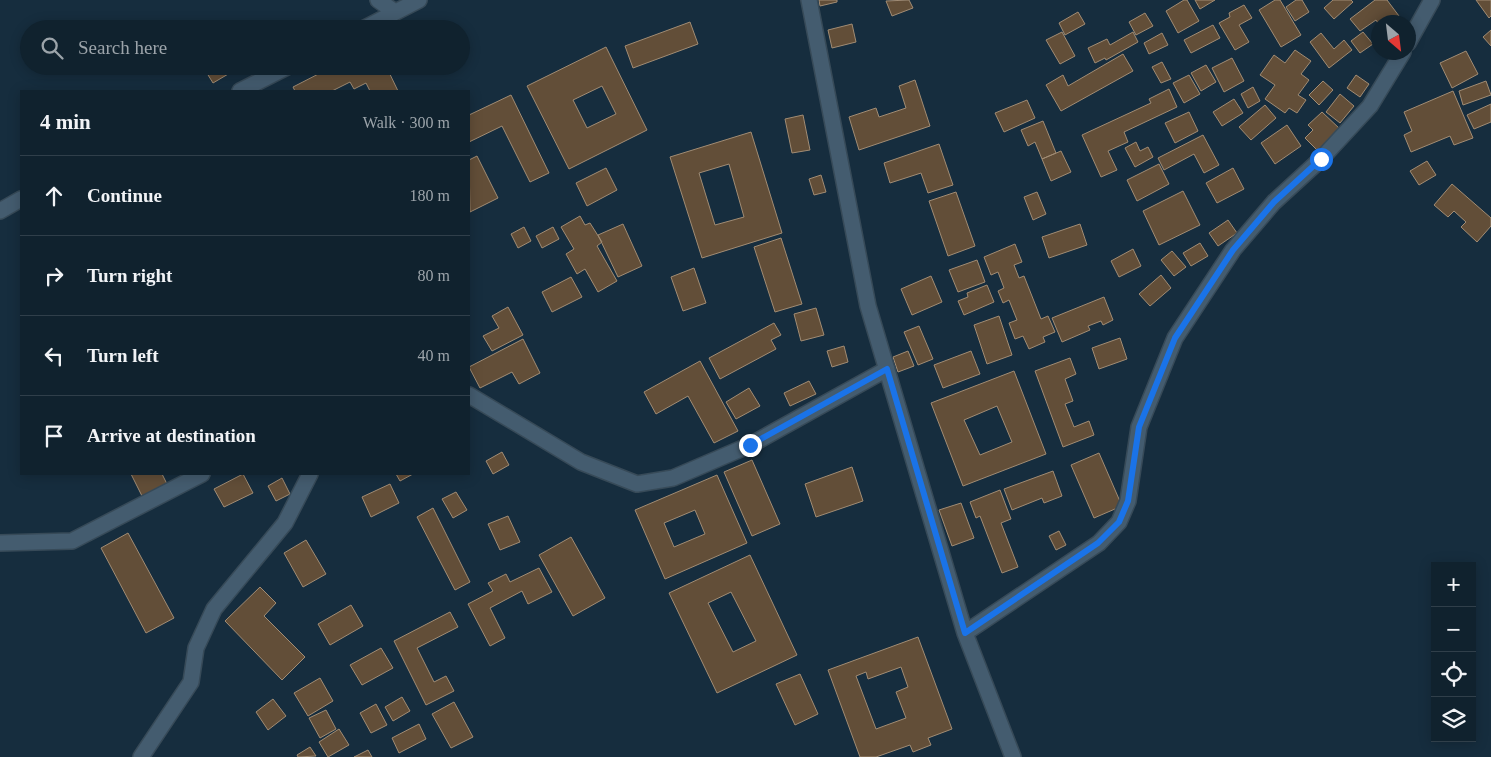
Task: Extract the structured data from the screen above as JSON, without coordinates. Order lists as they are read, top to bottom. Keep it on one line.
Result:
{"north":"bottom right","page":{"search":"Search here","heading":["4 min","Walk · 300 m"],"list":[["Continue","180 m"],["Turn right","80 m"],["Turn left","40 m"],"Arrive at destination"],"map_buttons":["+","−"]}}
